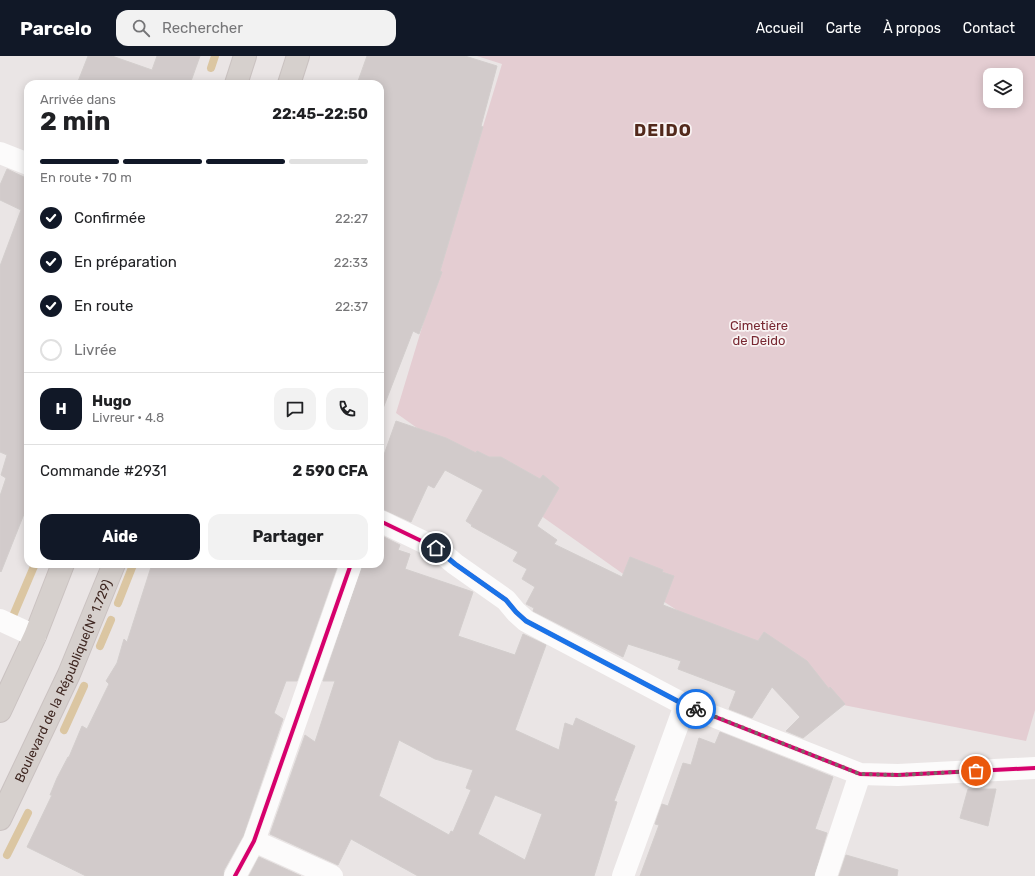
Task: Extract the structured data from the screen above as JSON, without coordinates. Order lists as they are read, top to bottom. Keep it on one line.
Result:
{"streets":{"main road":["Boulevard de la République(N° 1.729)"]},"districts":["DEIDO"],"parks":["Cimetière de Deido"],"page":{"header":"Parcelo","search":"Rechercher","nav":["Accueil","Carte","À propos","Contact"],"heading":["2 min","Arrivée dans","22:45–22:50"],"panel":["Hugo","Livreur · 4.8","Commande #2931","2 590 CFA"],"bar":"En route · 70 m","list":[["Confirmée","22:27"],["En préparation","22:33"],["En route","22:37"],"Livrée"],"round":"H","buttons":["Aide","Partager"]}}
